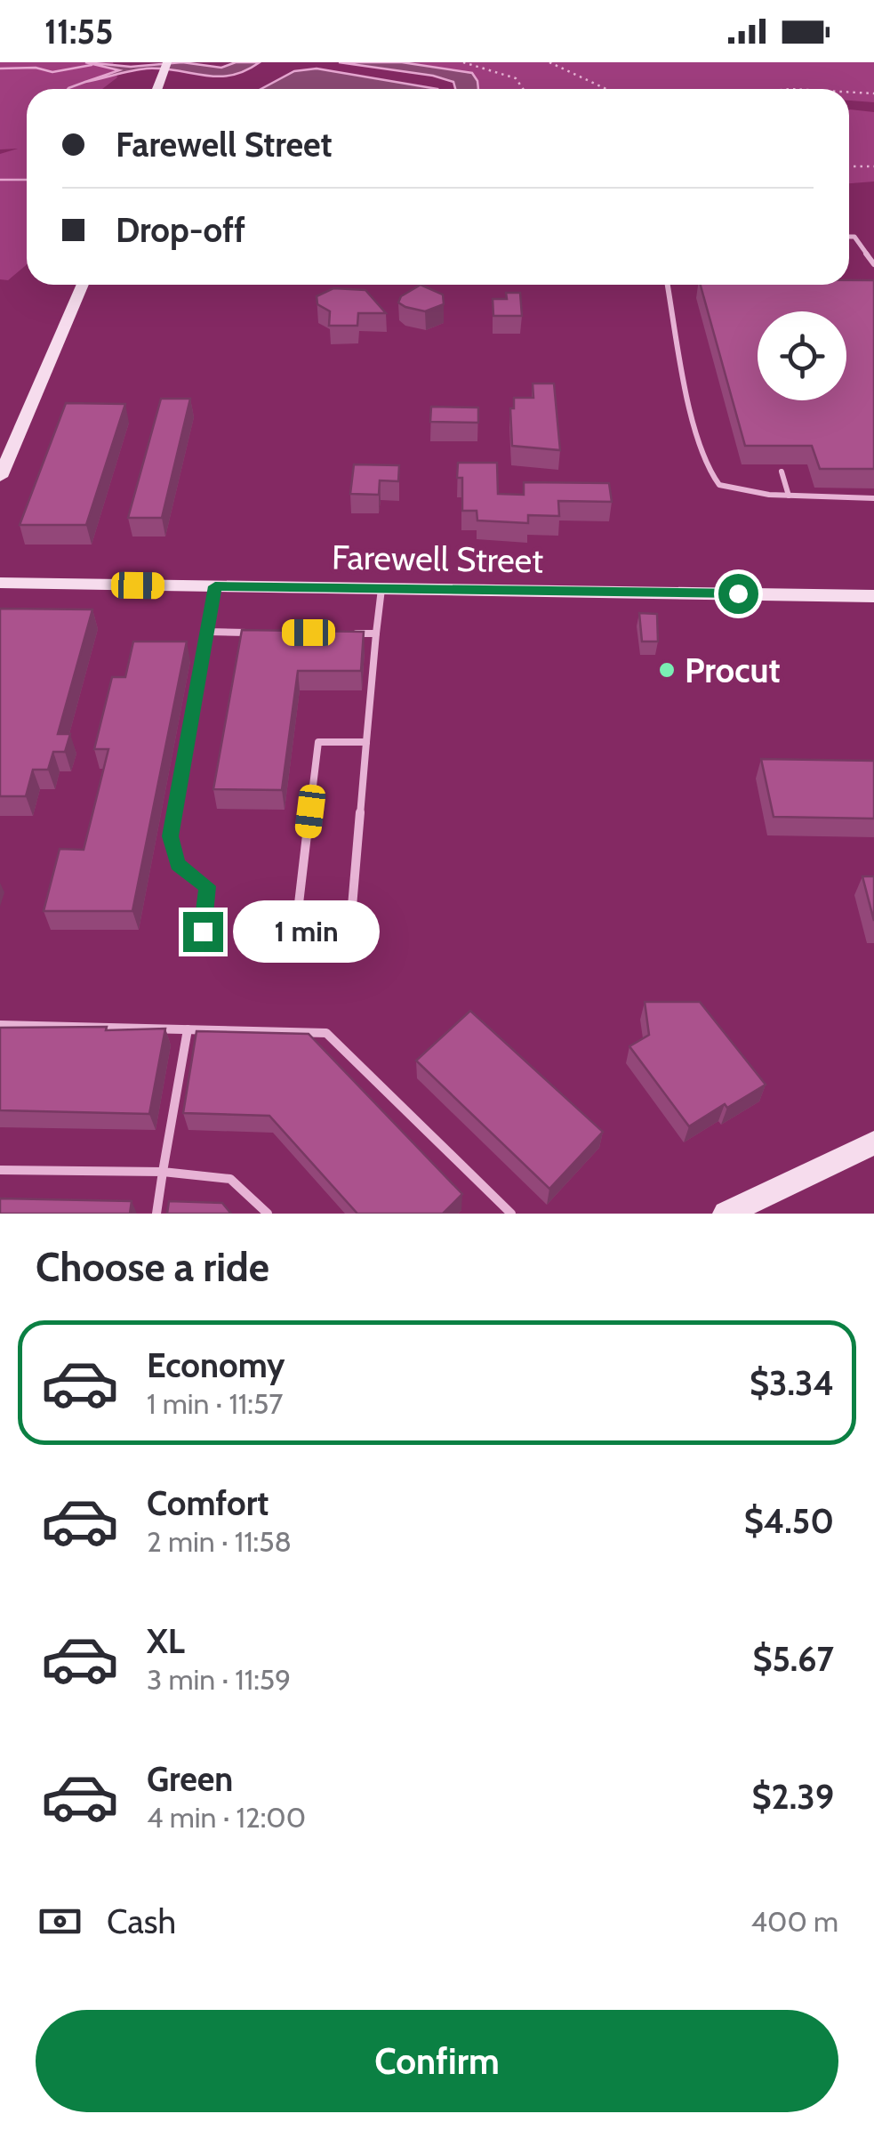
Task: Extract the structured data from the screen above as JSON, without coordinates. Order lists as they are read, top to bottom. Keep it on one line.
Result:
{"streets":{"street":["Farewell Street"]},"places":["Procut"],"page":{"status":"11:55","banner":["Farewell Street","Drop-off"],"bubble":"1 min","heading":"Choose a ride","list":[{"name":"Economy","note":"1 min · 11:57","value":"$3.34"},{"name":"Comfort","note":"2 min · 11:58","value":"$4.50"},{"name":"XL","note":"3 min · 11:59","value":"$5.67"},{"name":"Green","note":"4 min · 12:00","value":"$2.39"}],"pay":["Cash","400 m"],"buttons":"Confirm"}}
